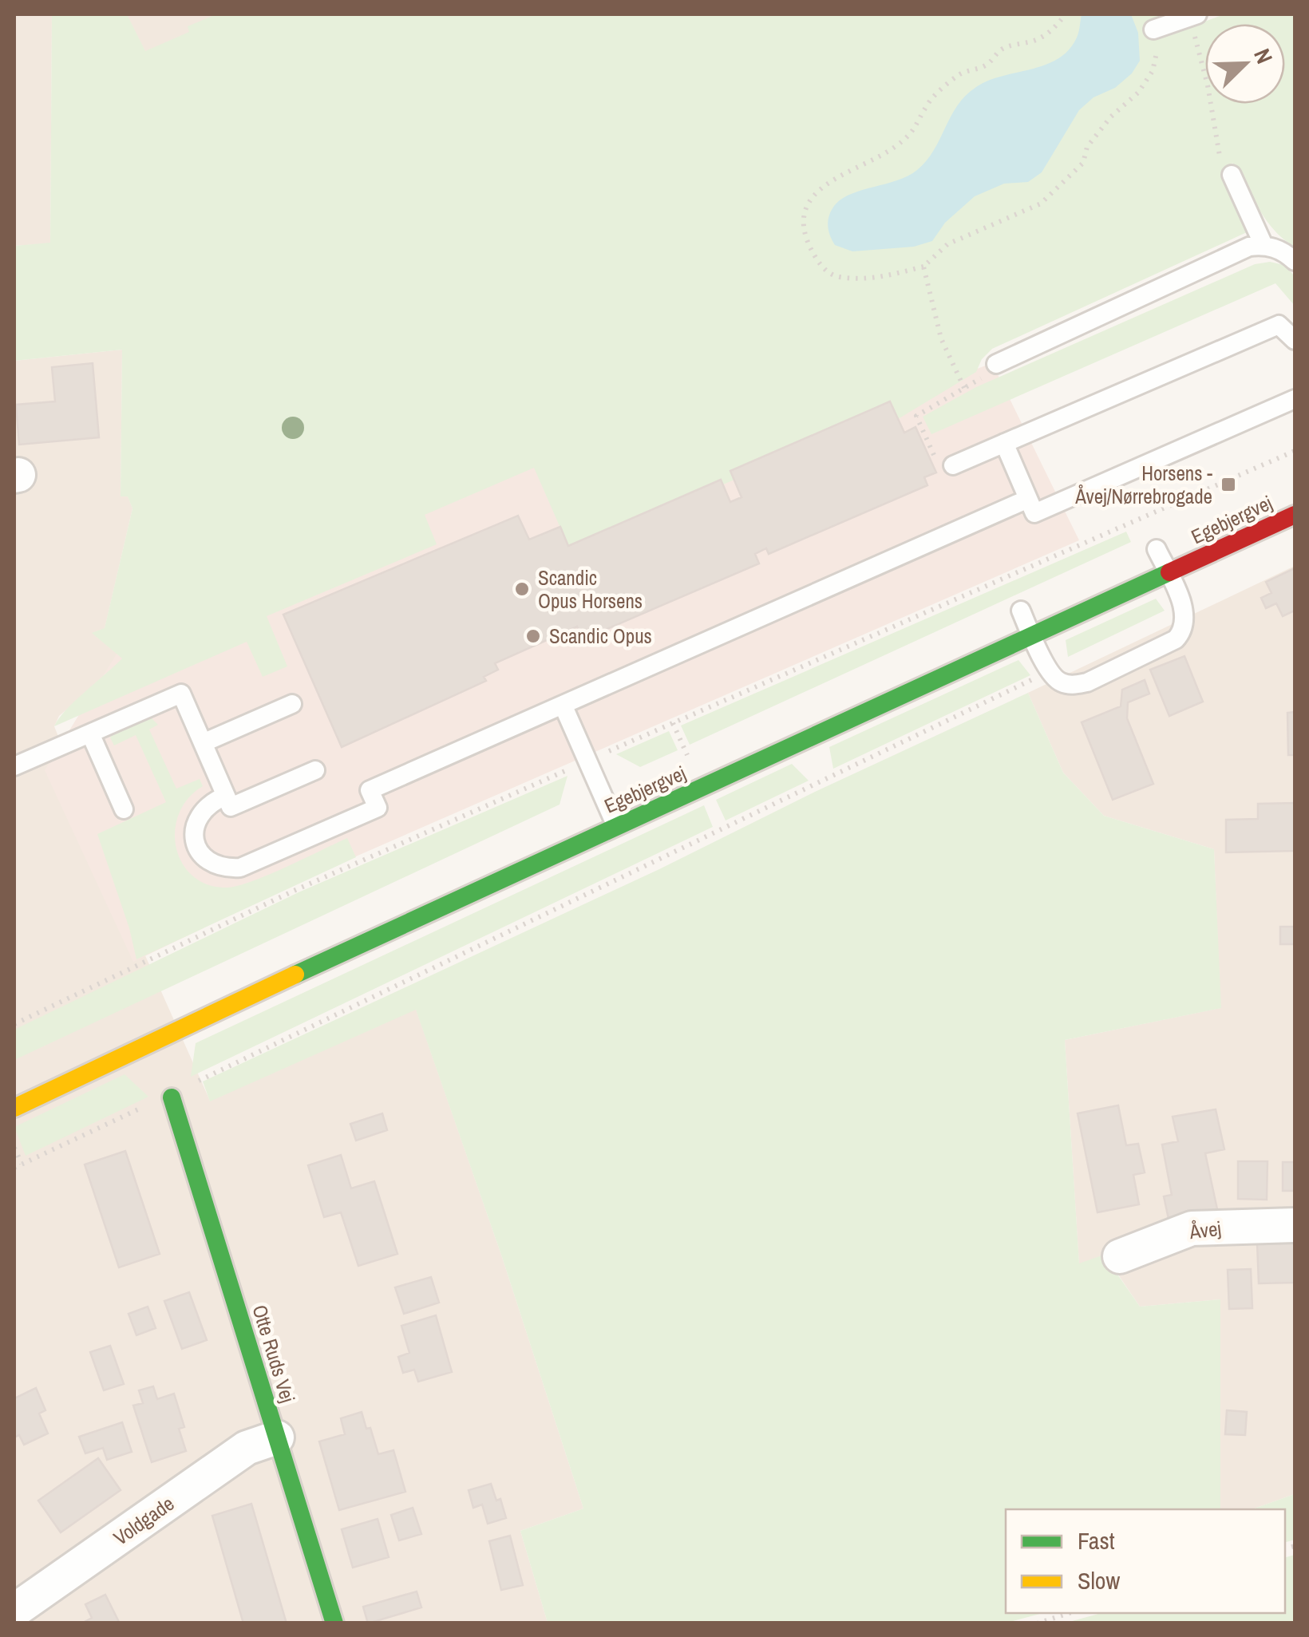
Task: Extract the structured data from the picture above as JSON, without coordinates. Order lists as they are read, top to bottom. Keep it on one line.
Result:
{"streets":{"street":["Egebjergvej","Åvej","Otte Ruds Vej","Voldgade"]},"crossings":[["Otte Ruds Vej","Voldgade"]],"places":{"transit":["Horsens - Åvej/Nørrebrogade"],"other":["Scandic Opus Horsens","Scandic Opus"]},"legend":["Fast","Slow"],"north":"top right"}
